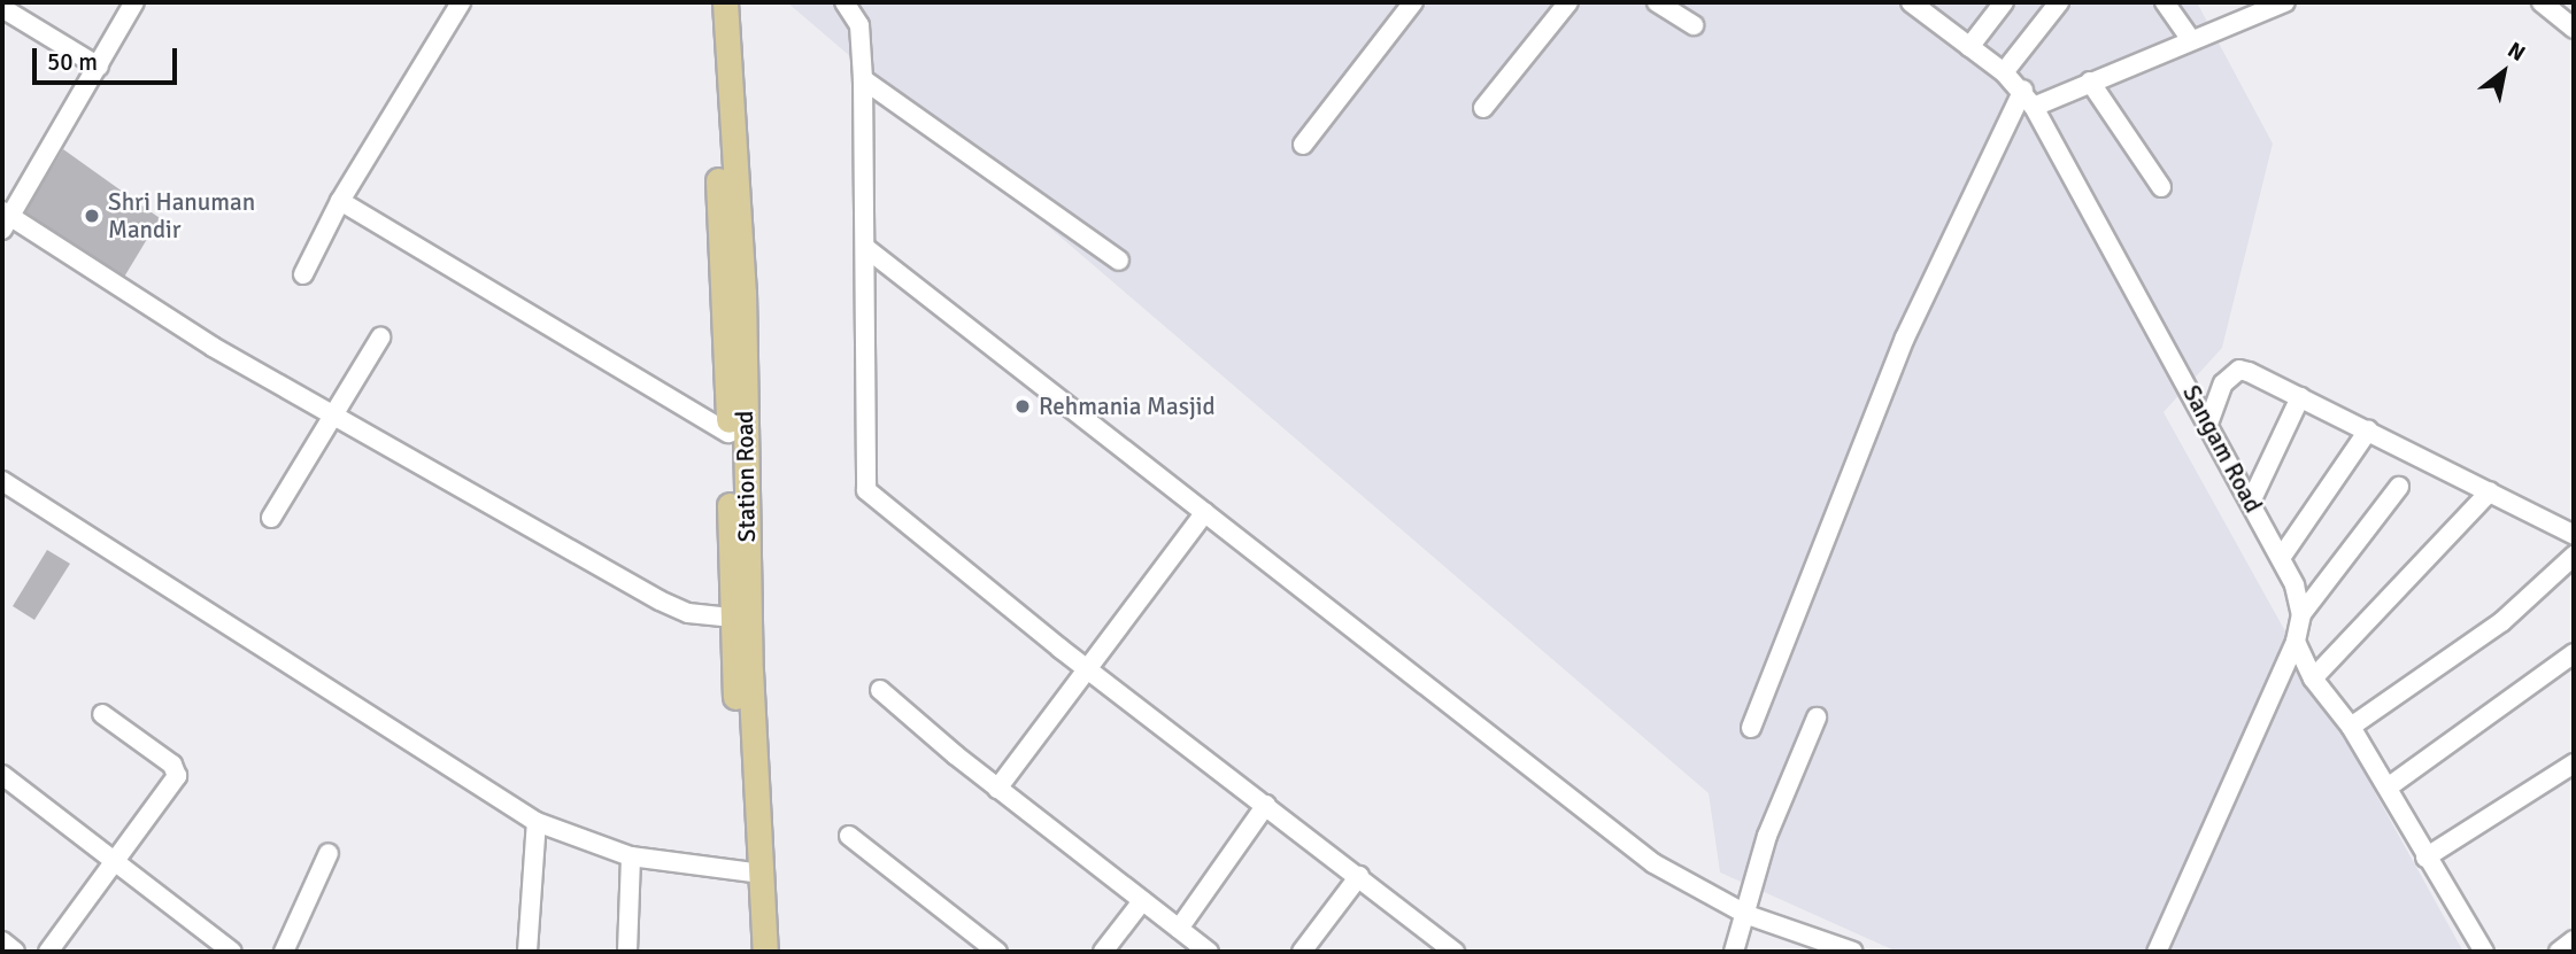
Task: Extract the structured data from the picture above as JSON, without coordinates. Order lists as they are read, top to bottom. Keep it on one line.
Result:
{"streets":{"main road":["Station Road"],"street":["Sangam Road"]},"places":["Shri Hanuman Mandir","Rehmania Masjid"],"scale_bar":"50 m","north":"top right"}
